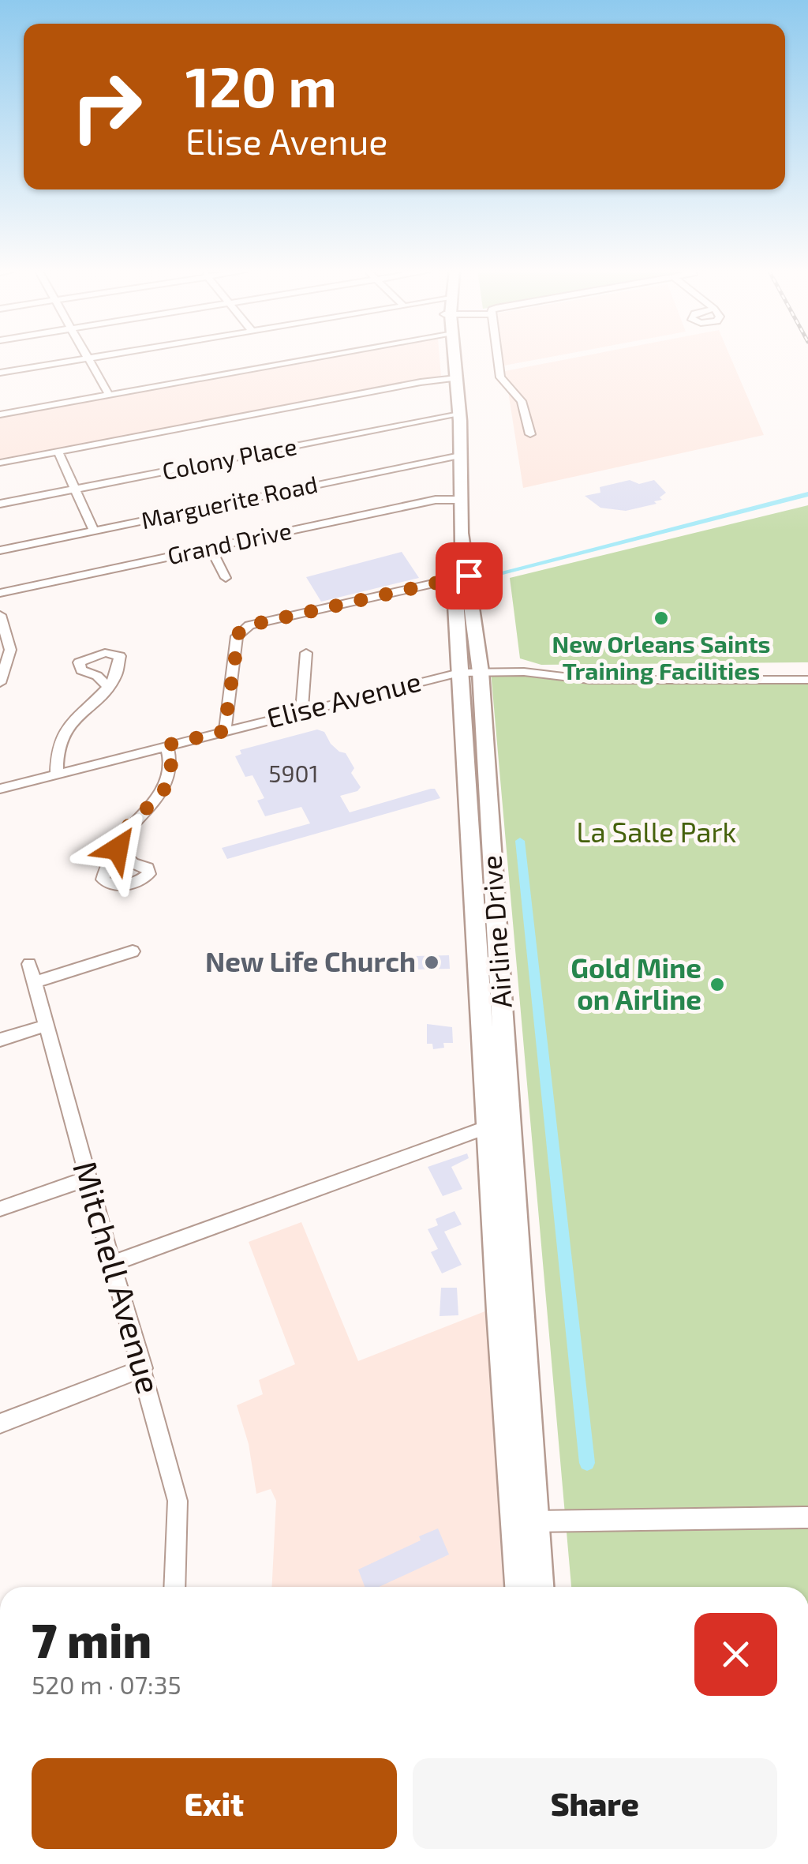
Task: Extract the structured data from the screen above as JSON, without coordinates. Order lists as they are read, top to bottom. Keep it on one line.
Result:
{"streets":{"highway":["Airline Drive"],"street":["Colony Place","Marguerite Road","Grand Drive","Elise Avenue","Mitchell Avenue"]},"crossings":[["Colony Place","Airline Drive"],["Marguerite Road","Airline Drive"],["Grand Drive","Airline Drive"],["Elise Avenue","Airline Drive"]],"parks":["La Salle Park"],"places":["New Orleans Saints Training Facilities","New Life Church","Gold Mine on Airline"],"house_numbers":["5901"],"page":{"turn":["120 m","Elise Avenue"],"heading":["7 min","520 m · 07:35"],"buttons":["Exit","Share"]}}
